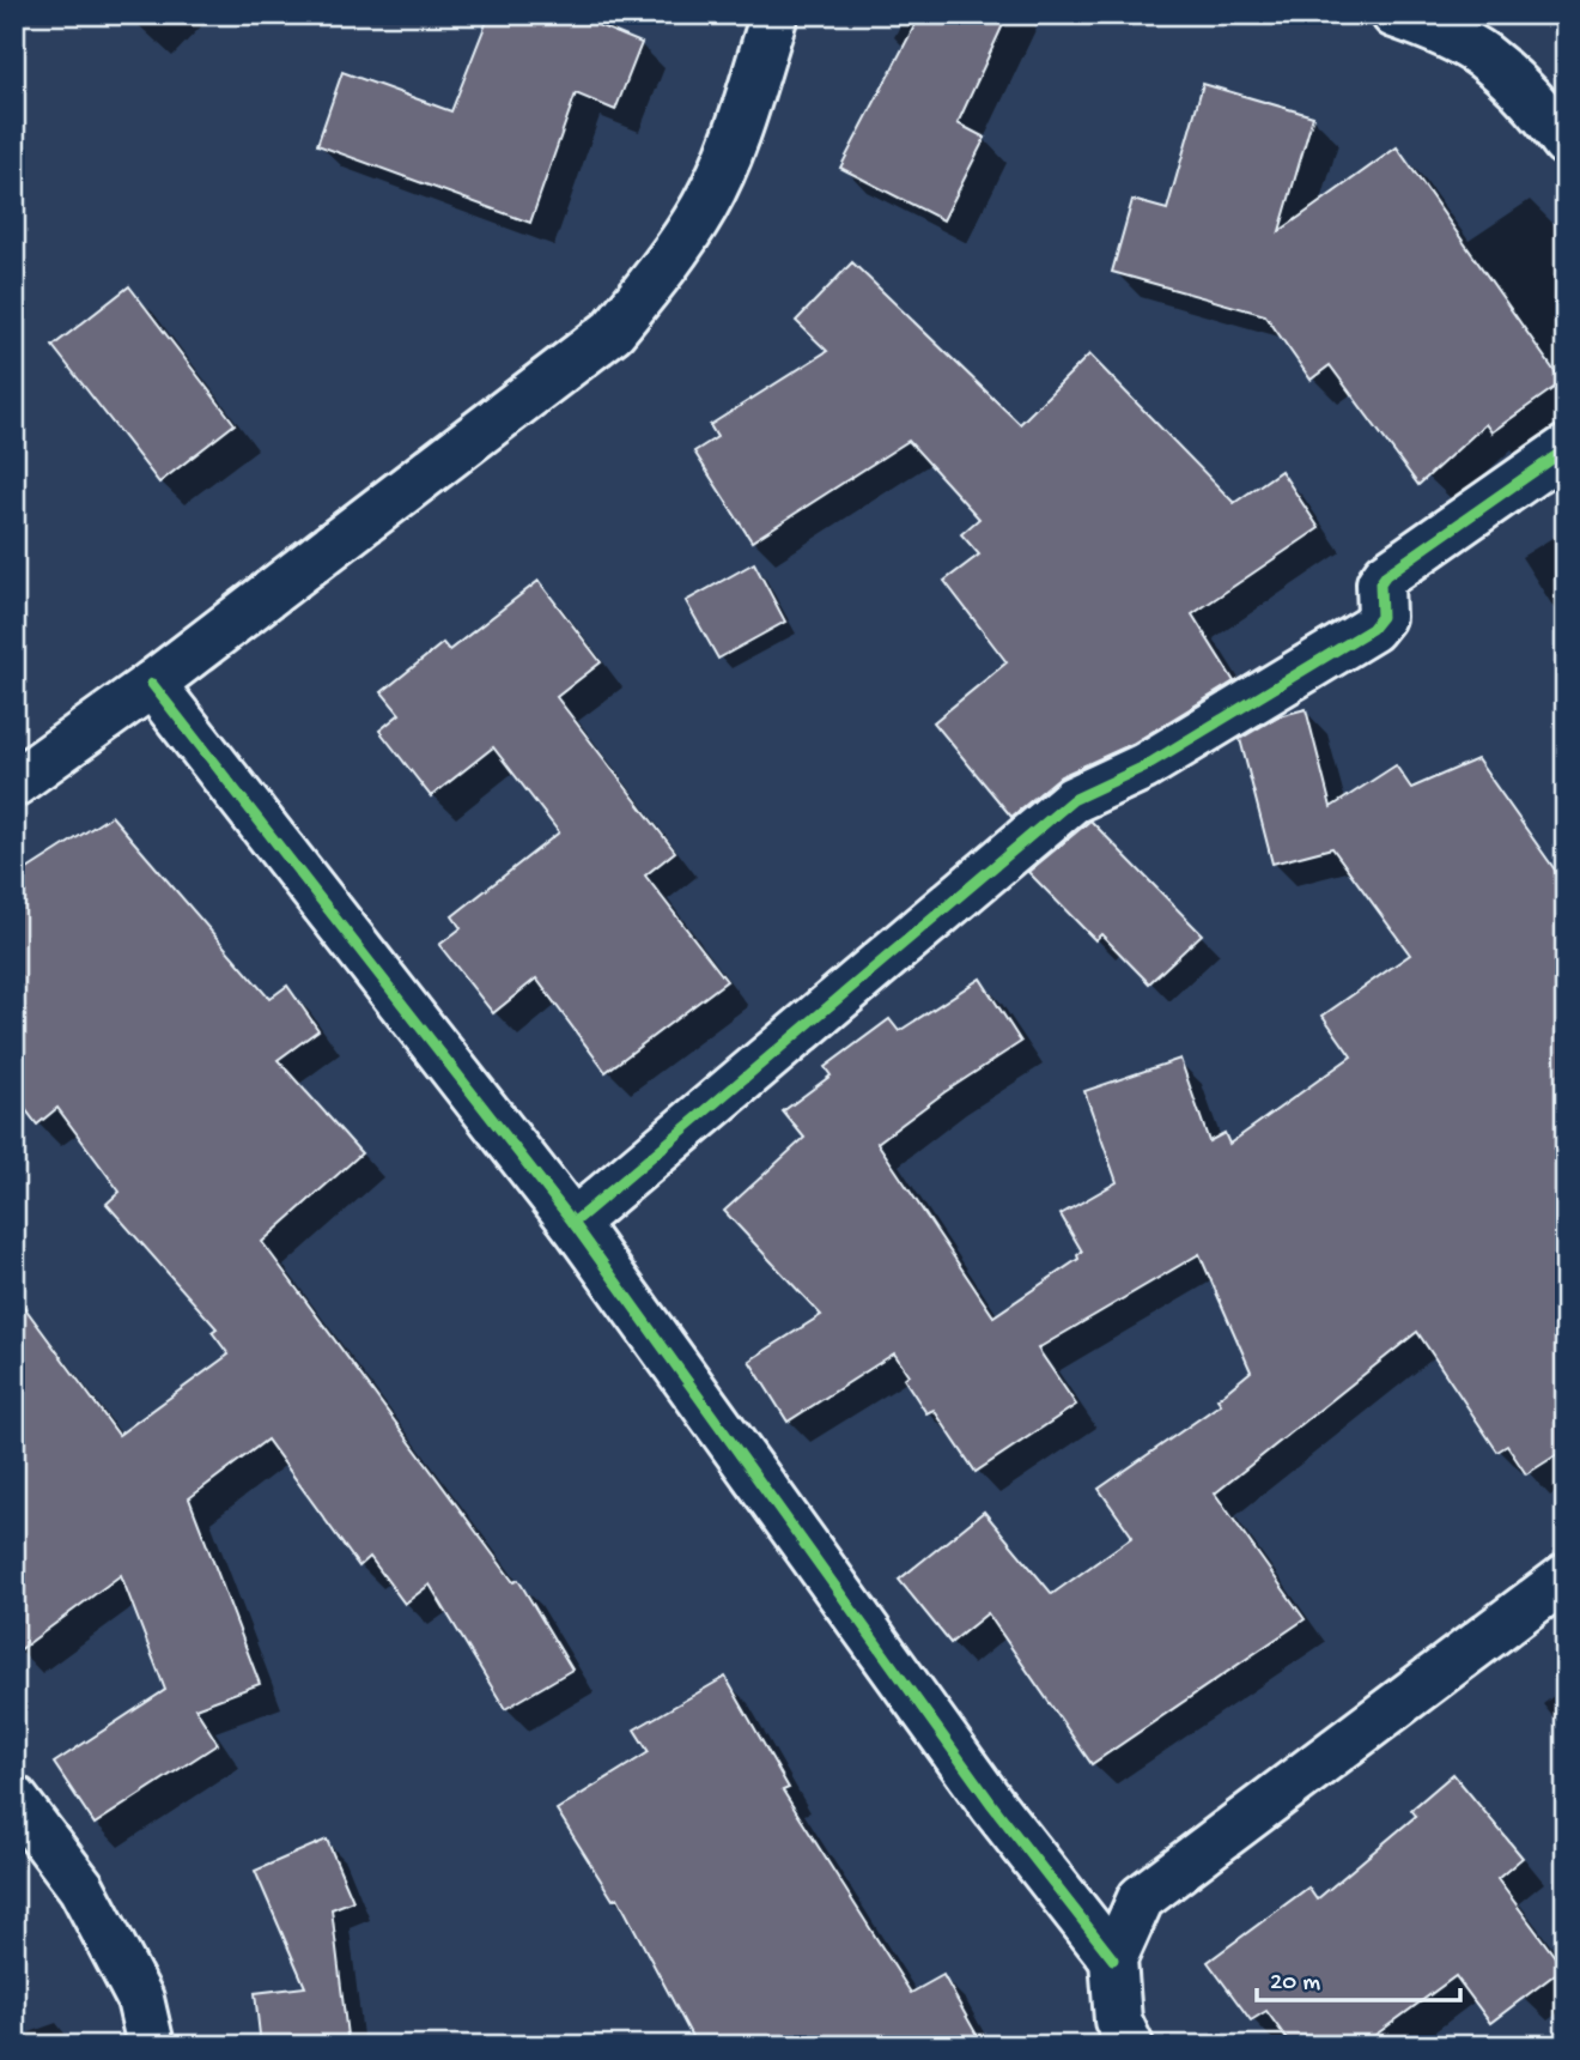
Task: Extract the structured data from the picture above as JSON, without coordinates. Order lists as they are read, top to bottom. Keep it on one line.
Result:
{"scale_bar":"20 m"}
